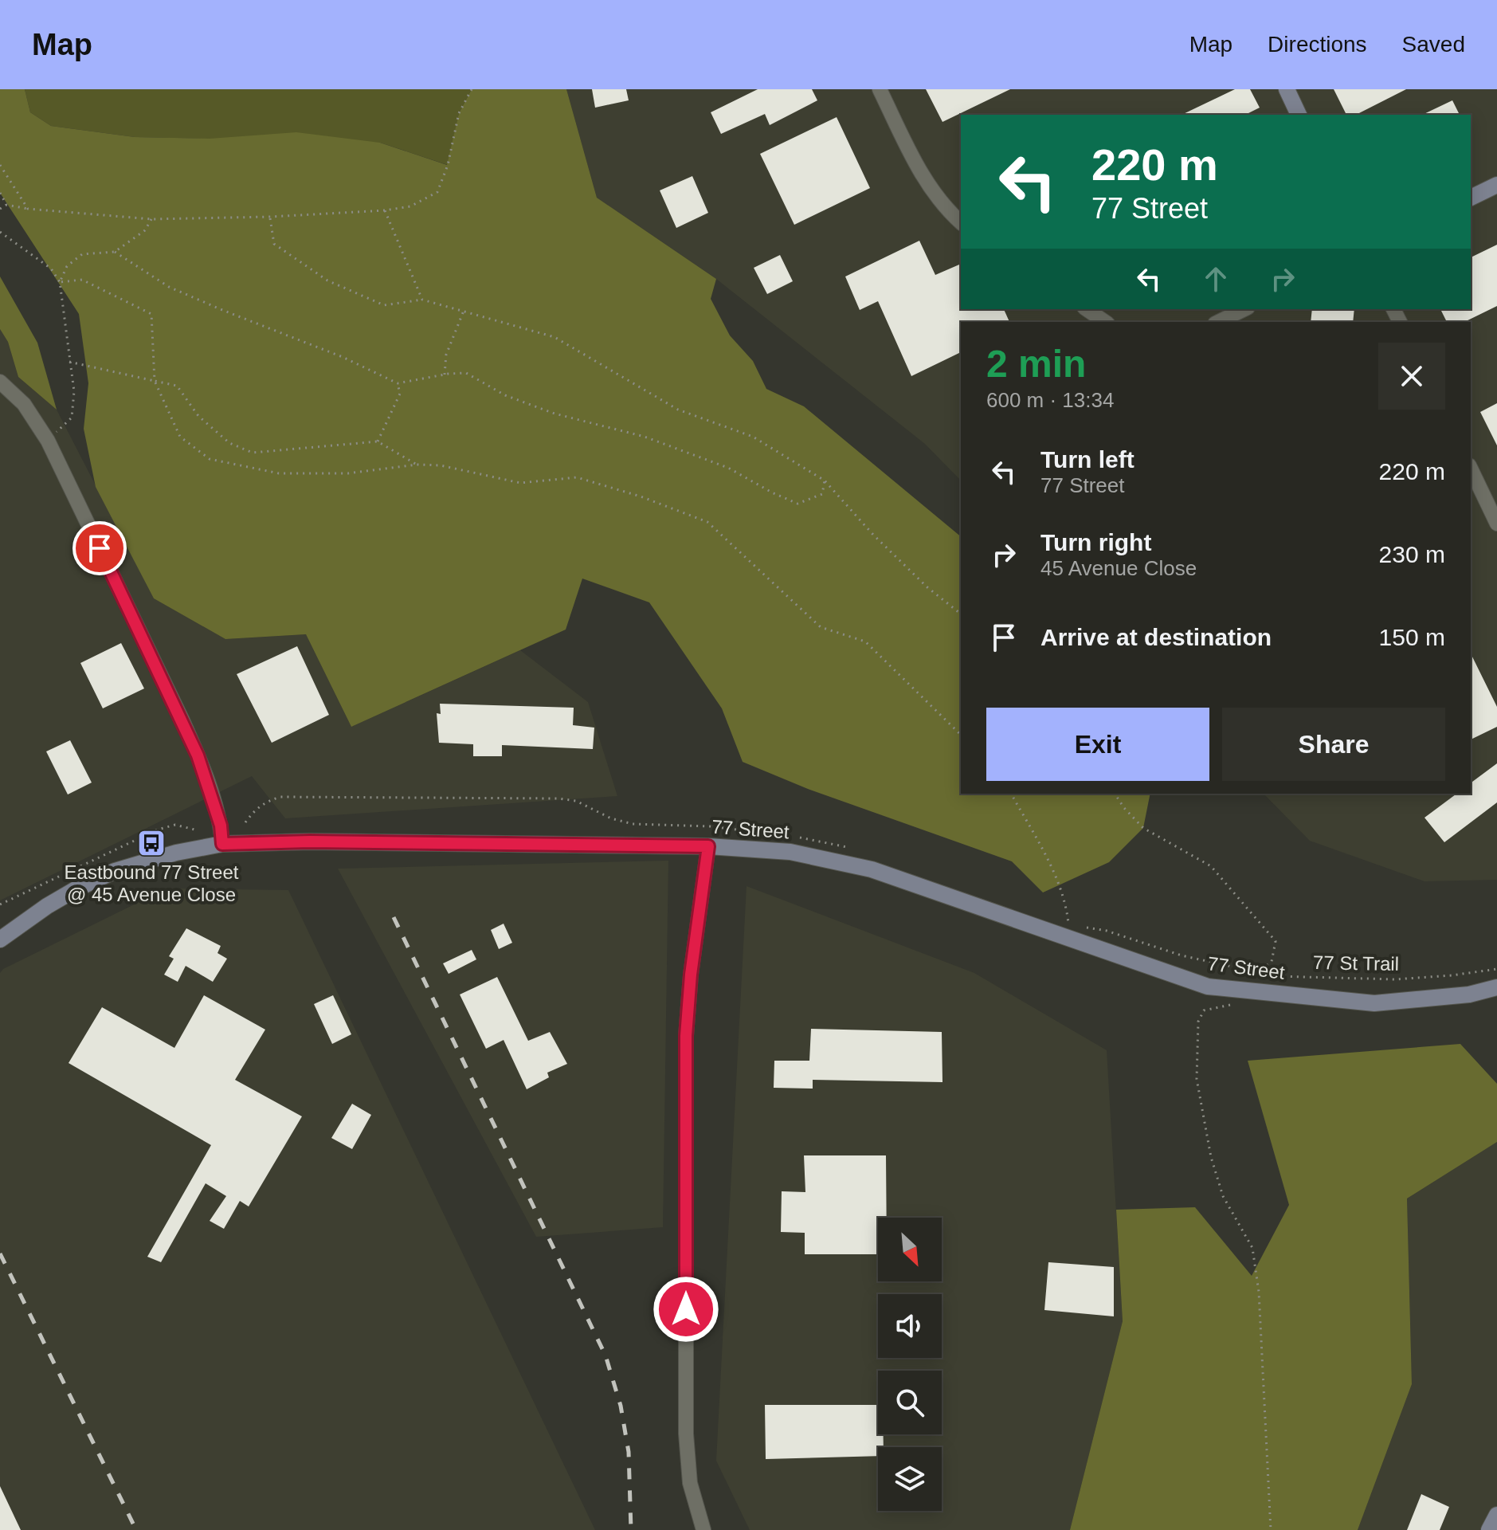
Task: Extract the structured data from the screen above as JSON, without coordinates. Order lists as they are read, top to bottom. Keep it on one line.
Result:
{"streets":{"main road":["77 Street"],"path":["77 St Trail"]},"crossings":[["77 Street","77 St Trail"]],"places":{"bus stop":["Eastbound 77 Street @ 45 Avenue Close"]},"north":"bottom right","page":{"header":"Map","nav":["Map","Directions","Saved"],"turn":["220 m","77 Street"],"heading":["2 min","600 m · 13:34"],"list":[{"name":"Turn left","note":"77 Street","value":"220 m"},{"name":"Turn right","note":"45 Avenue Close","value":"230 m"},{"name":"Arrive at destination","value":"150 m"}],"buttons":["Exit","Share"]}}
